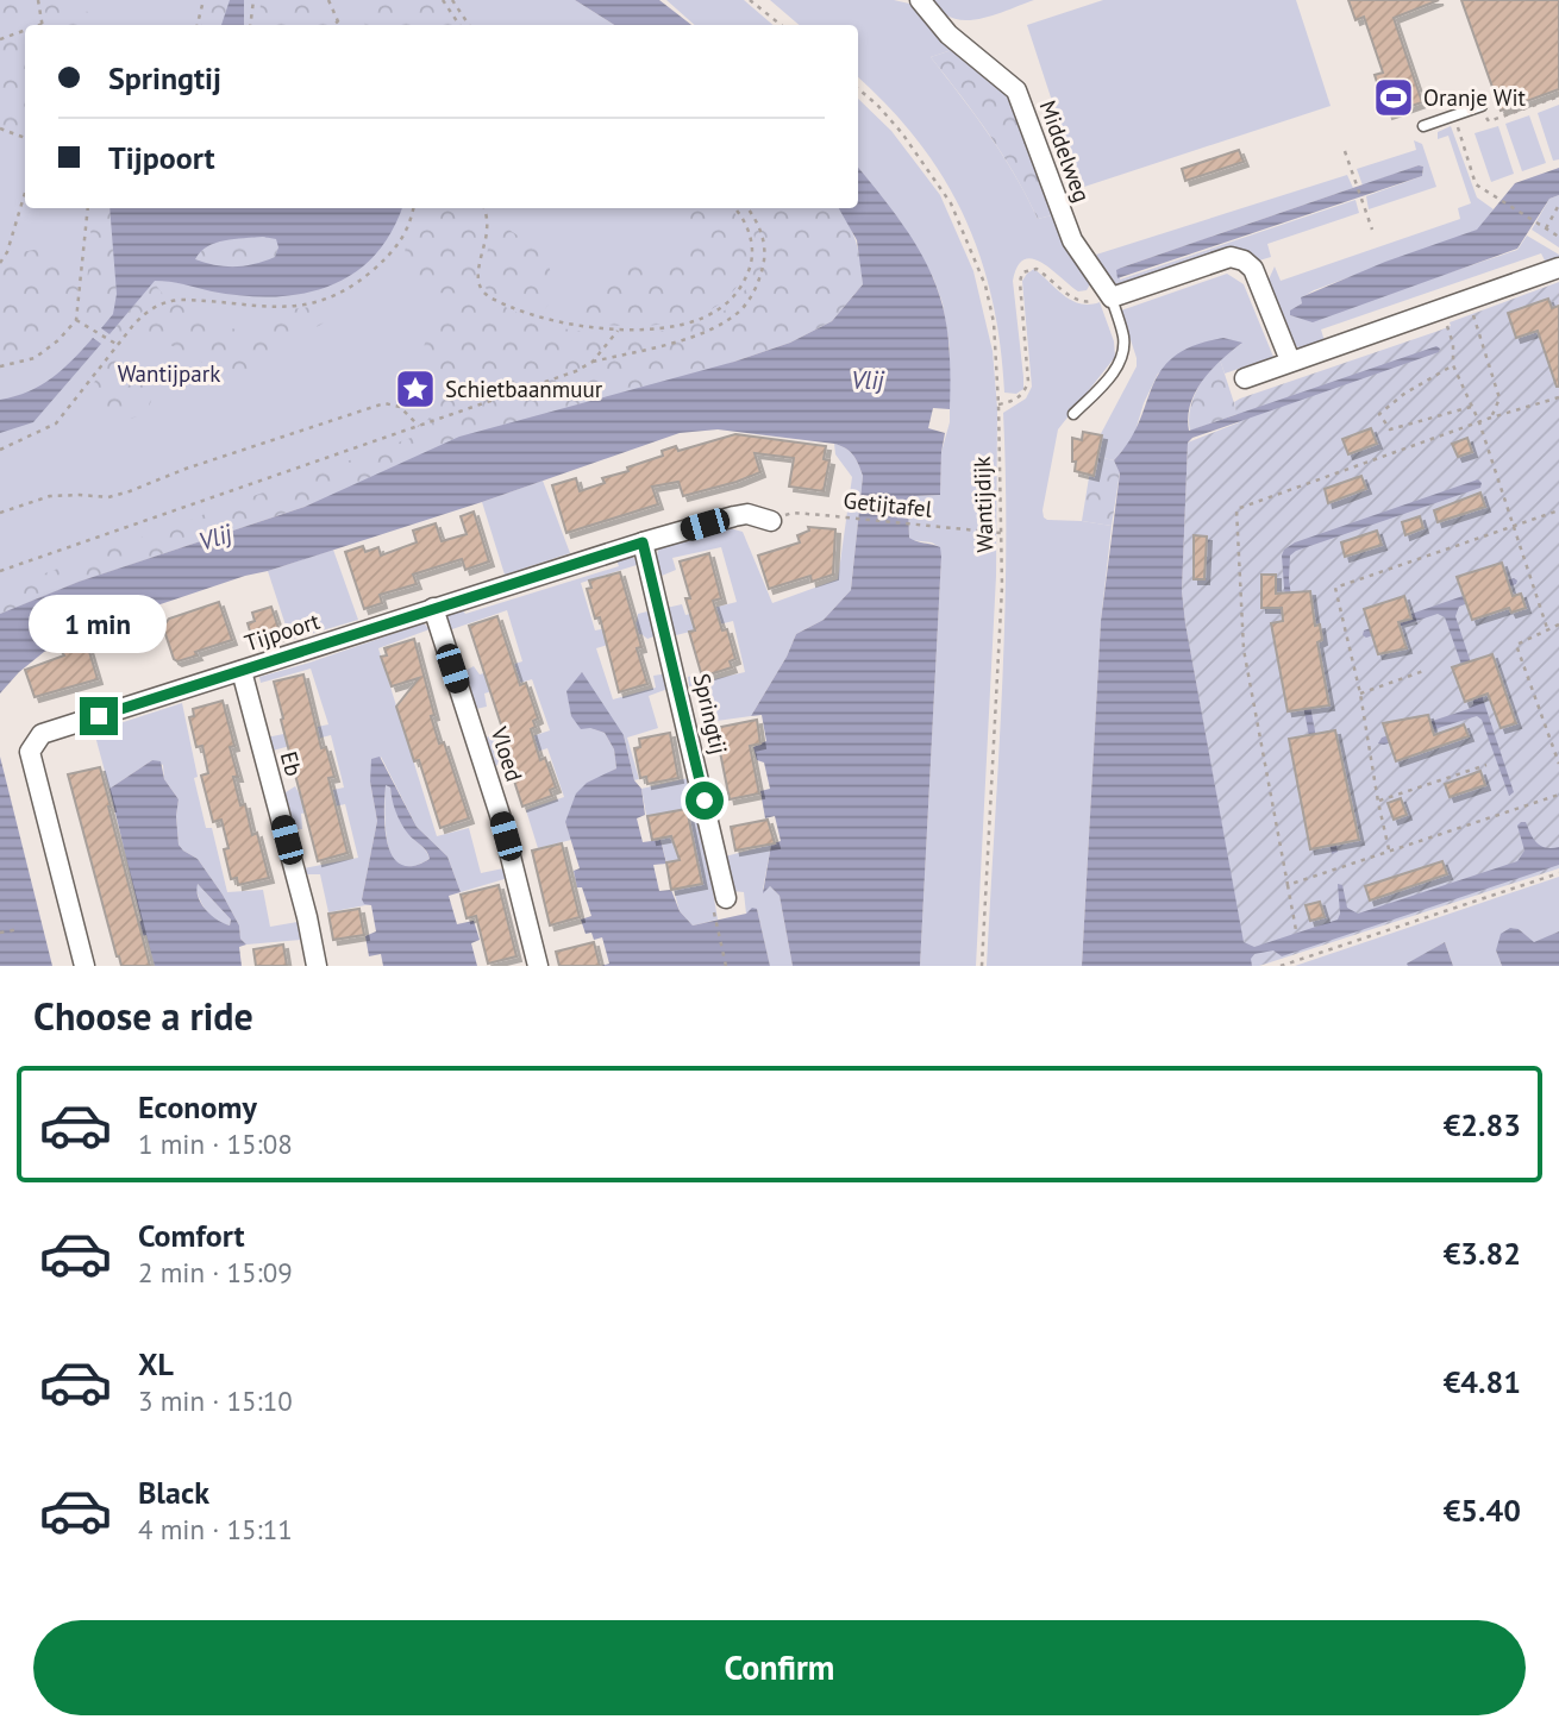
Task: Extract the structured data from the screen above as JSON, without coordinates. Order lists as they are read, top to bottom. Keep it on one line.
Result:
{"streets":{"street":["Middelweg","Tijpoort","Springtij","Vloed","Eb"],"path":["Getijtafel","Wantijdijk"]},"crossings":[["Getijtafel","Wantijdijk"],["Getijtafel","Tijpoort"],["Tijpoort","Springtij"],["Tijpoort","Vloed"],["Tijpoort","Eb"]],"water":["Vlij"],"parks":["Wantijpark"],"places":{"sports":["Oranje Wit"],"place":["Schietbaanmuur"]},"page":{"banner":["Springtij","Tijpoort"],"bubble":"1 min","heading":"Choose a ride","list":[{"name":"Economy","note":"1 min · 15:08","value":"€2.83"},{"name":"Comfort","note":"2 min · 15:09","value":"€3.82"},{"name":"XL","note":"3 min · 15:10","value":"€4.81"},{"name":"Black","note":"4 min · 15:11","value":"€5.40"}],"buttons":"Confirm"}}
